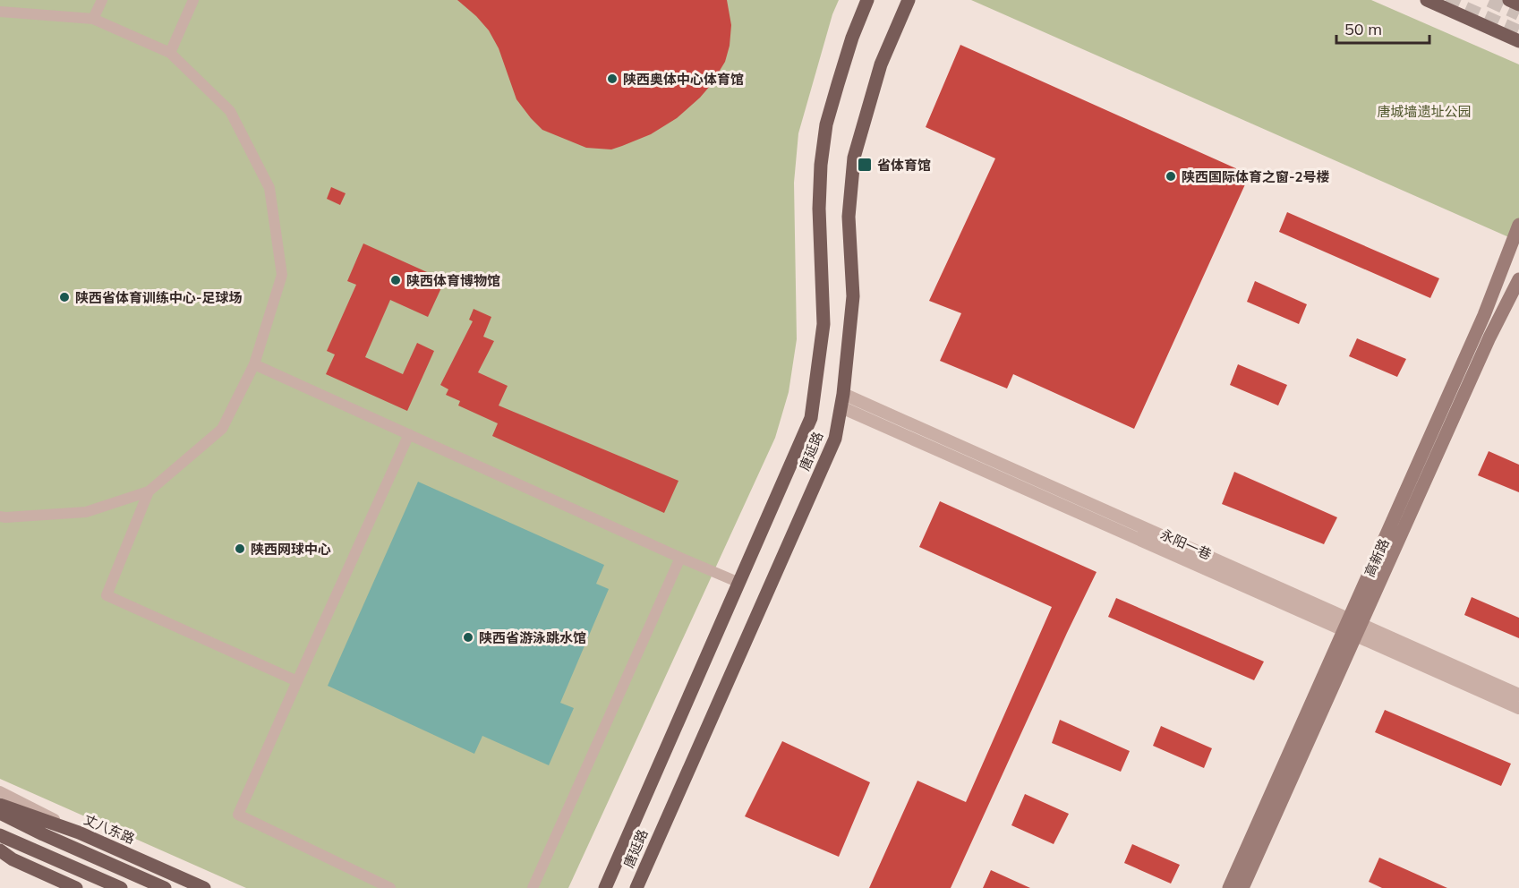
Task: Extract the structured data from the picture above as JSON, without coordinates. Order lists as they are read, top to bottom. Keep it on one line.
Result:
{"streets":{"main road":["唐延路","高新路","丈八东路"],"street":["永阳一巷"]},"crossings":[["唐延路","永阳一巷"],["永阳一巷","高新路"]],"parks":["唐城墙遗址公园"],"places":{"other":["陕西奥体中心体育馆","陕西国际体育之窗-2号楼","陕西体育博物馆","陕西省体育训练中心-足球场","陕西网球中心","陕西省游泳跳水馆"],"transit":["省体育馆"]},"scale_bar":"50 m"}
